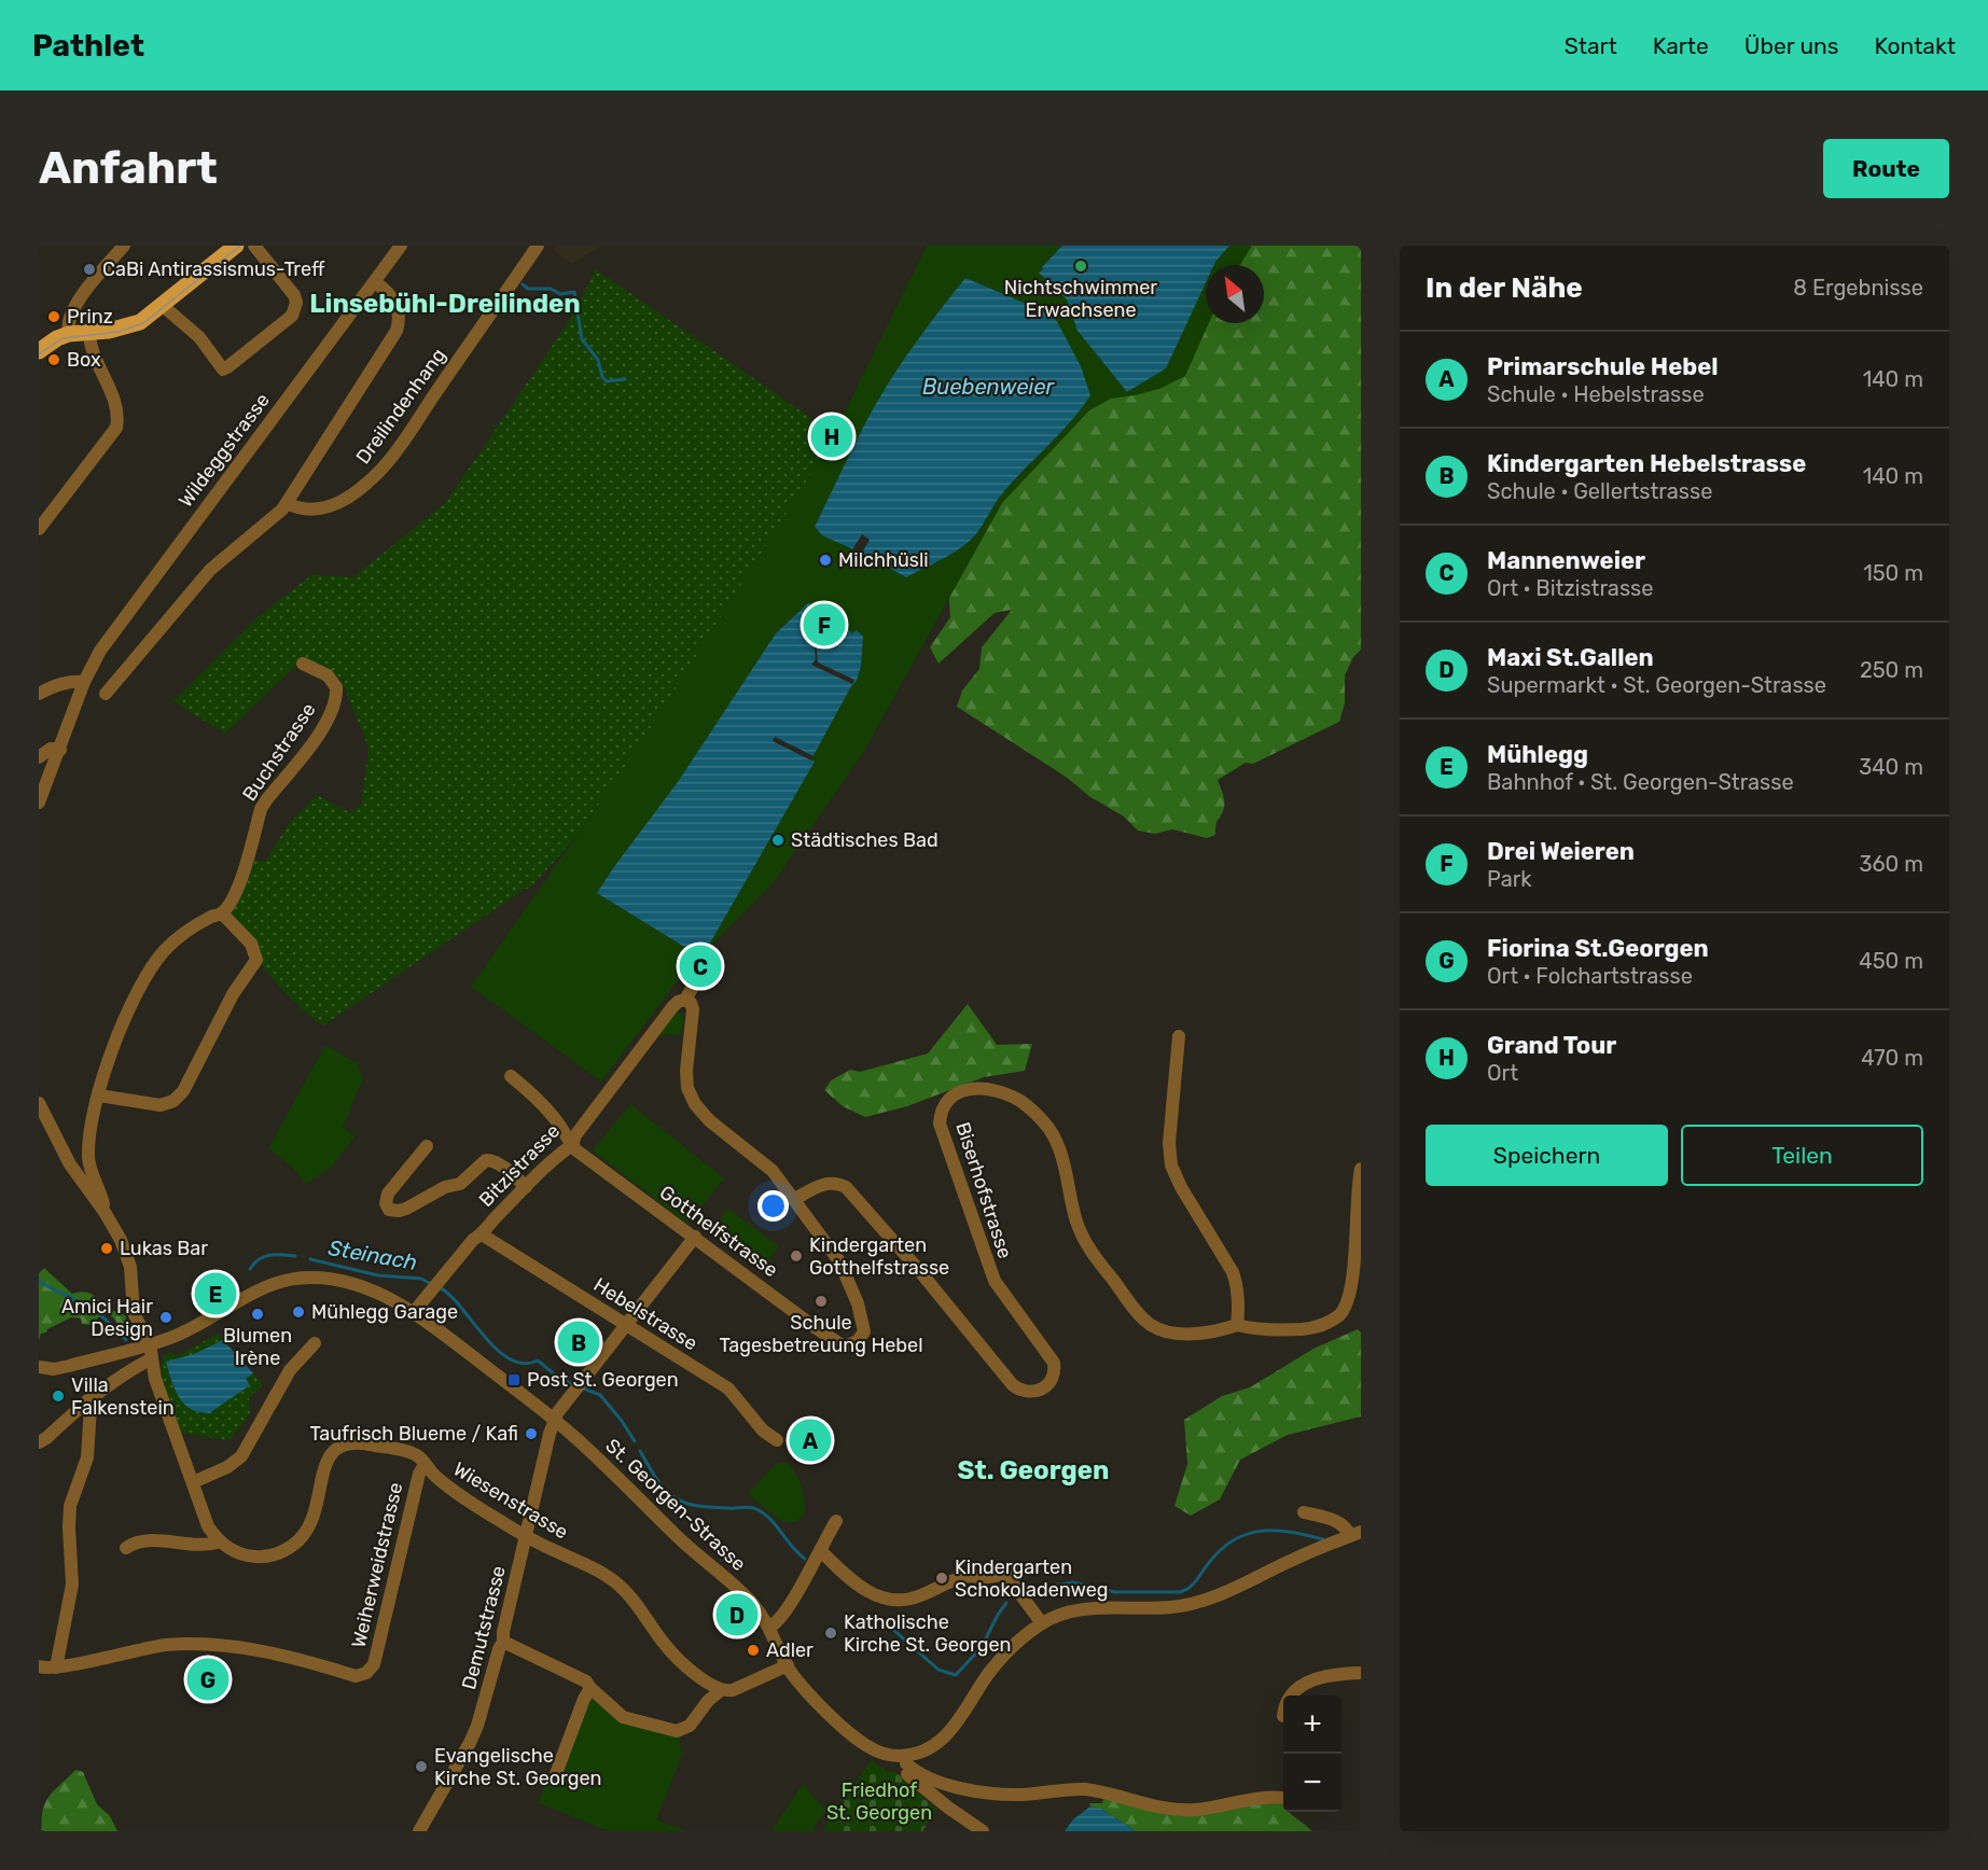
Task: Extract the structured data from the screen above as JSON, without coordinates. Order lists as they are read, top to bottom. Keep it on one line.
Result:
{"streets":{"street":["Dreilindenhang","Wildeggstrasse","Buchstrasse","Bitzistrasse","Biserhofstrasse","Gotthelfstrasse","Hebelstrasse","Wiesenstrasse","St. Georgen-Strasse","Weiherweidstrasse","Demutstrasse"]},"crossings":[["Bitzistrasse","Gotthelfstrasse"],["Bitzistrasse","Hebelstrasse"],["Bitzistrasse","St. Georgen-Strasse"],["Biserhofstrasse","Gotthelfstrasse"],["Wiesenstrasse","Weiherweidstrasse"],["Wiesenstrasse","Demutstrasse"],["St. Georgen-Strasse","Demutstrasse"]],"districts":["Linsebühl-Dreilinden","St. Georgen"],"water":["Buebenweier","Steinach"],"parks":["Friedhof St. Georgen"],"places":{"other":["Nichtschwimmer Erwachsene","CaBi Antirassismus-Treff","Prinz","Box","Milchhüsli","Städtisches Bad","Lukas Bar","Kindergarten Gotthelfstrasse","Schule Tagesbetreuung Hebel","Mühlegg Garage","Blumen Irène","Amici Hair Design","Villa Falkenstein","Taufrisch Blueme / Kafi","Kindergarten Schokoladenweg","Katholische Kirche St. Georgen","Adler","Evangelische Kirche St. Georgen"],"transit":["Post St. Georgen"]},"north":"top left","page":{"header":"Pathlet","nav":["Start","Karte","Über uns","Kontakt"],"buttons":["Route",["Speichern","Teilen"]],"title":"Anfahrt","heading":["In der Nähe","8 Ergebnisse"],"list":[{"mark":"A","name":"Primarschule Hebel","note":"Schule · Hebelstrasse","value":"140 m"},{"mark":"B","name":"Kindergarten Hebelstrasse","note":"Schule · Gellertstrasse","value":"140 m"},{"mark":"C","name":"Mannenweier","note":"Ort · Bitzistrasse","value":"150 m"},{"mark":"D","name":"Maxi St.Gallen","note":"Supermarkt · St. Georgen-Strasse","value":"250 m"},{"mark":"E","name":"Mühlegg","note":"Bahnhof · St. Georgen-Strasse","value":"340 m"},{"mark":"F","name":"Drei Weieren","note":"Park","value":"360 m"},{"mark":"G","name":"Fiorina St.Georgen","note":"Ort · Folchartstrasse","value":"450 m"},{"mark":"H","name":"Grand Tour","note":"Ort","value":"470 m"}],"pins":["H","F","C","E","B","A","D","G"],"map_buttons":["+","−"]}}
